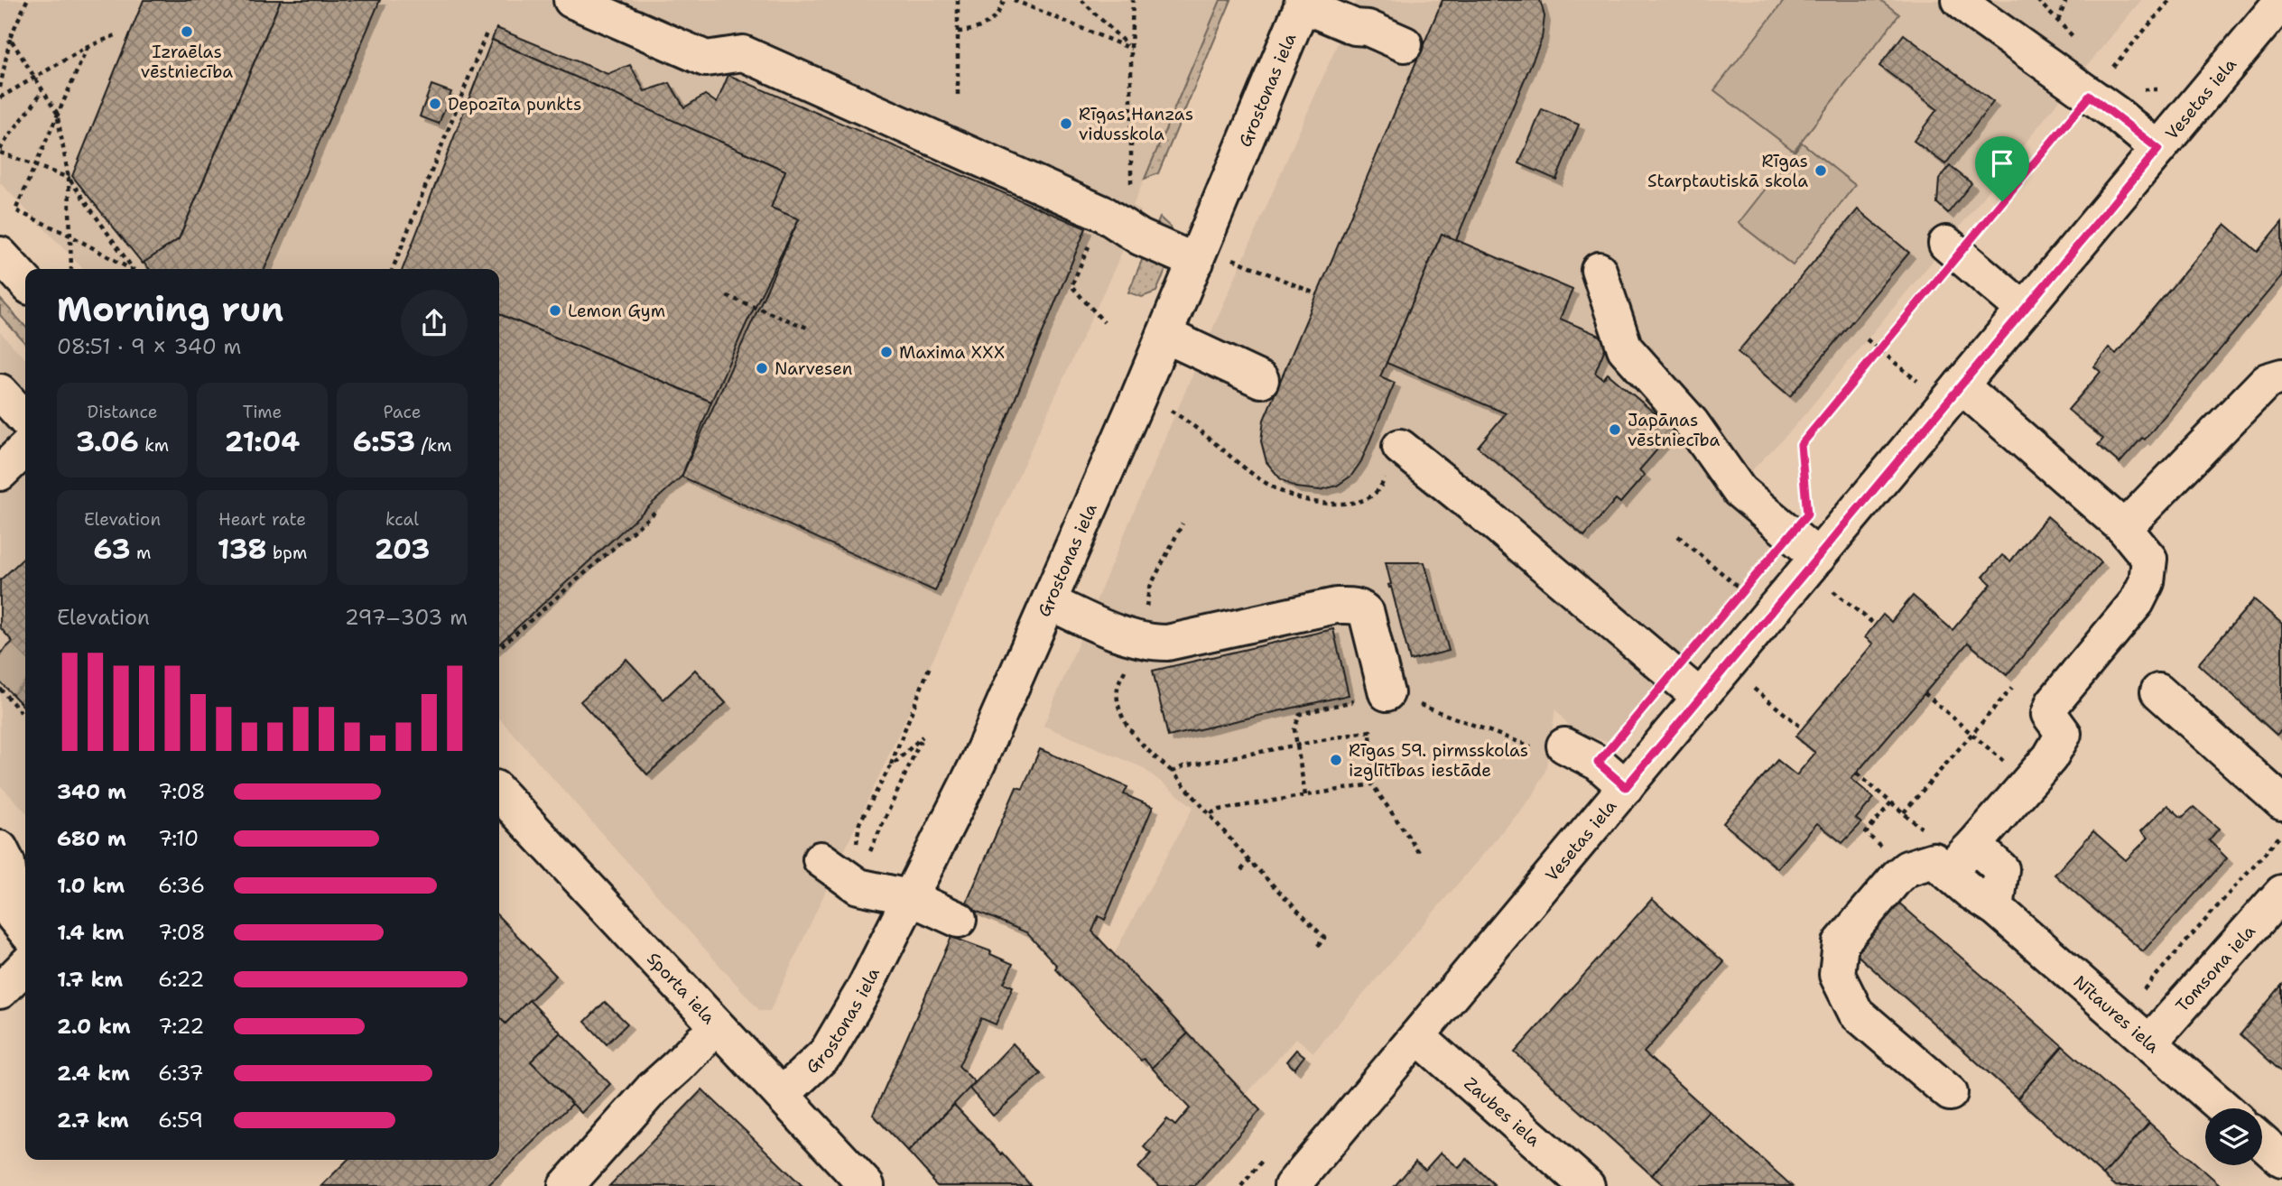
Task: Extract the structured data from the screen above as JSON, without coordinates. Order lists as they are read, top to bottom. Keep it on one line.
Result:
{"streets":{"street":["Grostonas iela","Vesetas iela","Tomsona iela","Sporta iela","Nītaures iela","Zaubes iela"]},"crossings":[["Grostonas iela","Sporta iela"],["Vesetas iela","Zaubes iela"],["Tomsona iela","Nītaures iela"]],"places":["Izraēlas vēstniecība","Depozīta punkts","Rīgas Hanzas vidusskola","Rīgas Starptautiskā skola","Lemon Gym","Maxima XXX","Narvesen","Japānas vēstniecība","Rīgas 59. pirmsskolas izglītības iestāde"],"page":{"heading":["Morning run","08:51 · 9 × 340 m"],"stats":[["Distance","3.06 km"],["Time","21:04"],["Pace","6:53 /km"],["Elevation","63 m"],["Heart rate","138 bpm"],["kcal","203"]],"chart":["Elevation","297–303 m"],"list":[{"name":"340 m","note":"7:08"},{"name":"680 m","note":"7:10"},{"name":"1.0 km","note":"6:36"},{"name":"1.4 km","note":"7:08"},{"name":"1.7 km","note":"6:22"},{"name":"2.0 km","note":"7:22"},{"name":"2.4 km","note":"6:37"},{"name":"2.7 km","note":"6:59"}]}}
